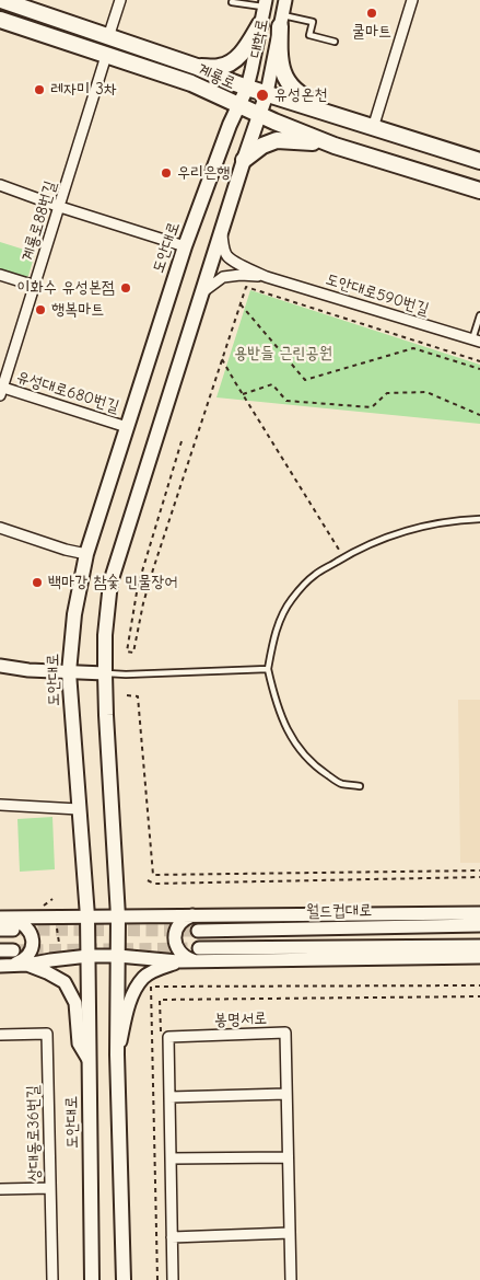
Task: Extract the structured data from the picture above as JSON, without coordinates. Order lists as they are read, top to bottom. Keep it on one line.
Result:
{"streets":{"main road":["대학로","계룡로","도안대로"],"street":["계룡로88번길","도안대로590번길","유성대로680번길","월드컵대로","봉명서로","상대동로36번길"]},"crossings":[["대학로","계룡로"],["대학로","도안대로"],["계룡로","계룡로88번길"],["계룡로","도안대로"],["계룡로88번길","유성대로680번길"],["도안대로","유성대로680번길"]],"parks":["용반들 근린공원"],"places":["쿨마트","레자미 3차","유성온천","우리은행","이화수 유성본점","행복마트","백마강 참숯 민물장어"]}
